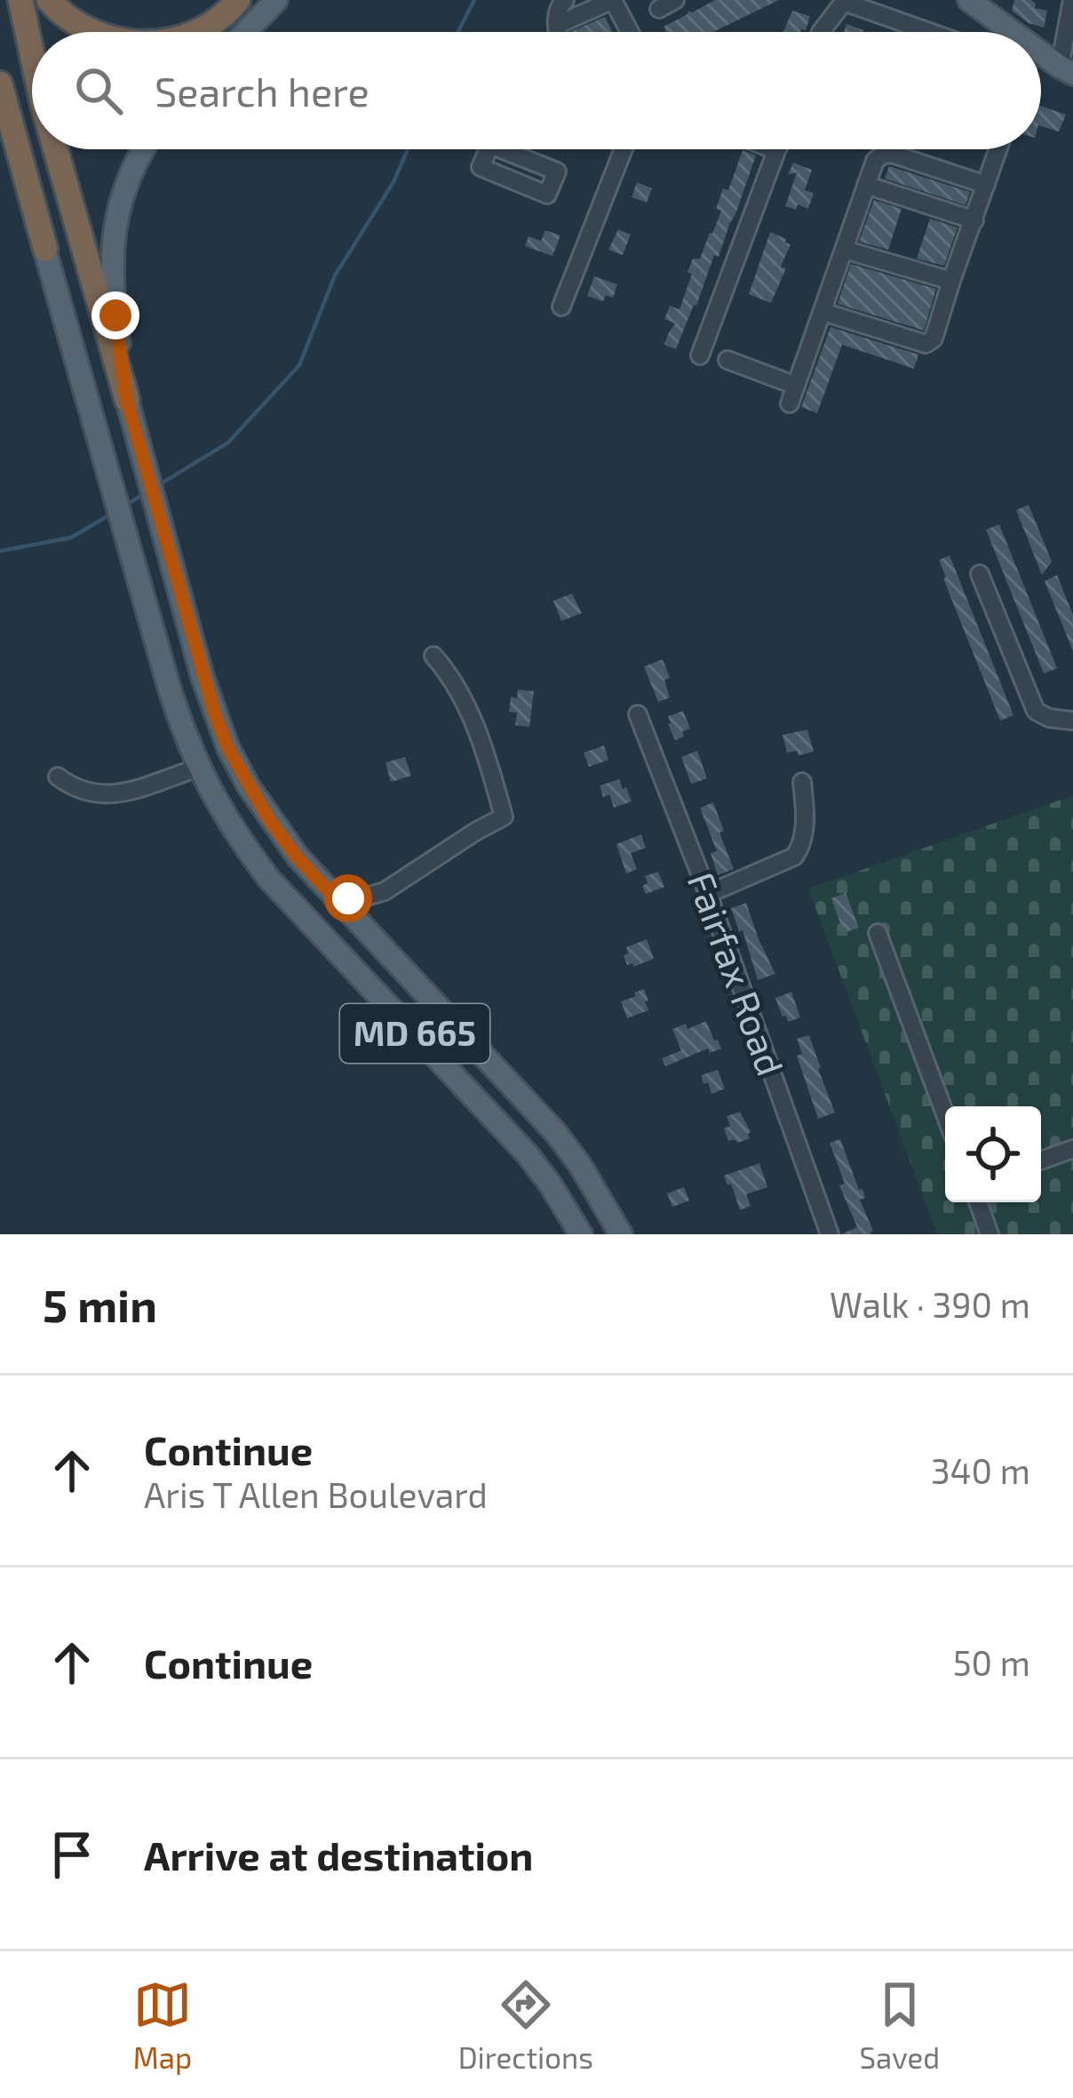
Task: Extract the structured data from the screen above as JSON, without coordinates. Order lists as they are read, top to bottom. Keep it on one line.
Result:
{"streets":{"highway":["MD 665"],"street":["Fairfax Road"]},"page":{"search":"Search here","heading":["5 min","Walk · 390 m"],"list":[["Continue","Aris T Allen Boulevard","340 m"],["Continue","50 m"],"Arrive at destination"],"nav":["Map","Directions","Saved"]}}
